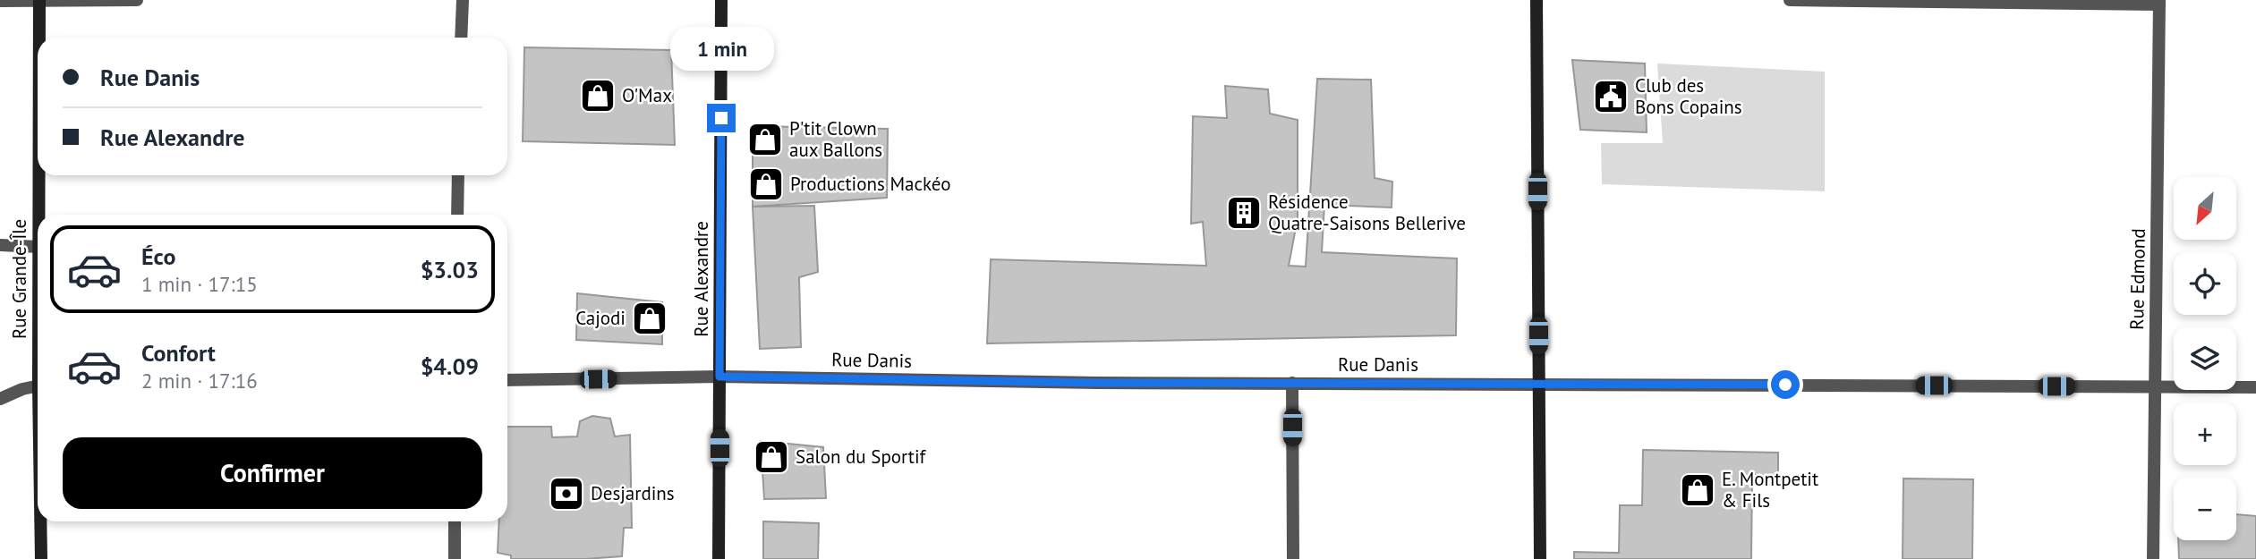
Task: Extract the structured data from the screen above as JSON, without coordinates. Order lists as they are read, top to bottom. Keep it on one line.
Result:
{"streets":{"main road":["Rue Grande-Île","Rue Alexandre"],"street":["Rue Edmond","Rue Danis"]},"crossings":[["Rue Alexandre","Rue Danis"],["Rue Edmond","Rue Danis"]],"places":{"shop":["O'Max","P'tit Clown aux Ballons","Productions Mackéo","Cajodi","Salon du Sportif","E. Montpetit & Fils"],"public building":["Club des Bons Copains"],"building":["Résidence Quatre-Saisons Bellerive"],"bank":["Desjardins"]},"north":"bottom left","page":{"bubble":"1 min","banner":["Rue Danis","Rue Alexandre"],"map_buttons":["+","−"],"list":[{"name":"Éco","note":"1 min · 17:15","value":"$3.03"},{"name":"Confort","note":"2 min · 17:16","value":"$4.09"}],"buttons":"Confirmer"}}
